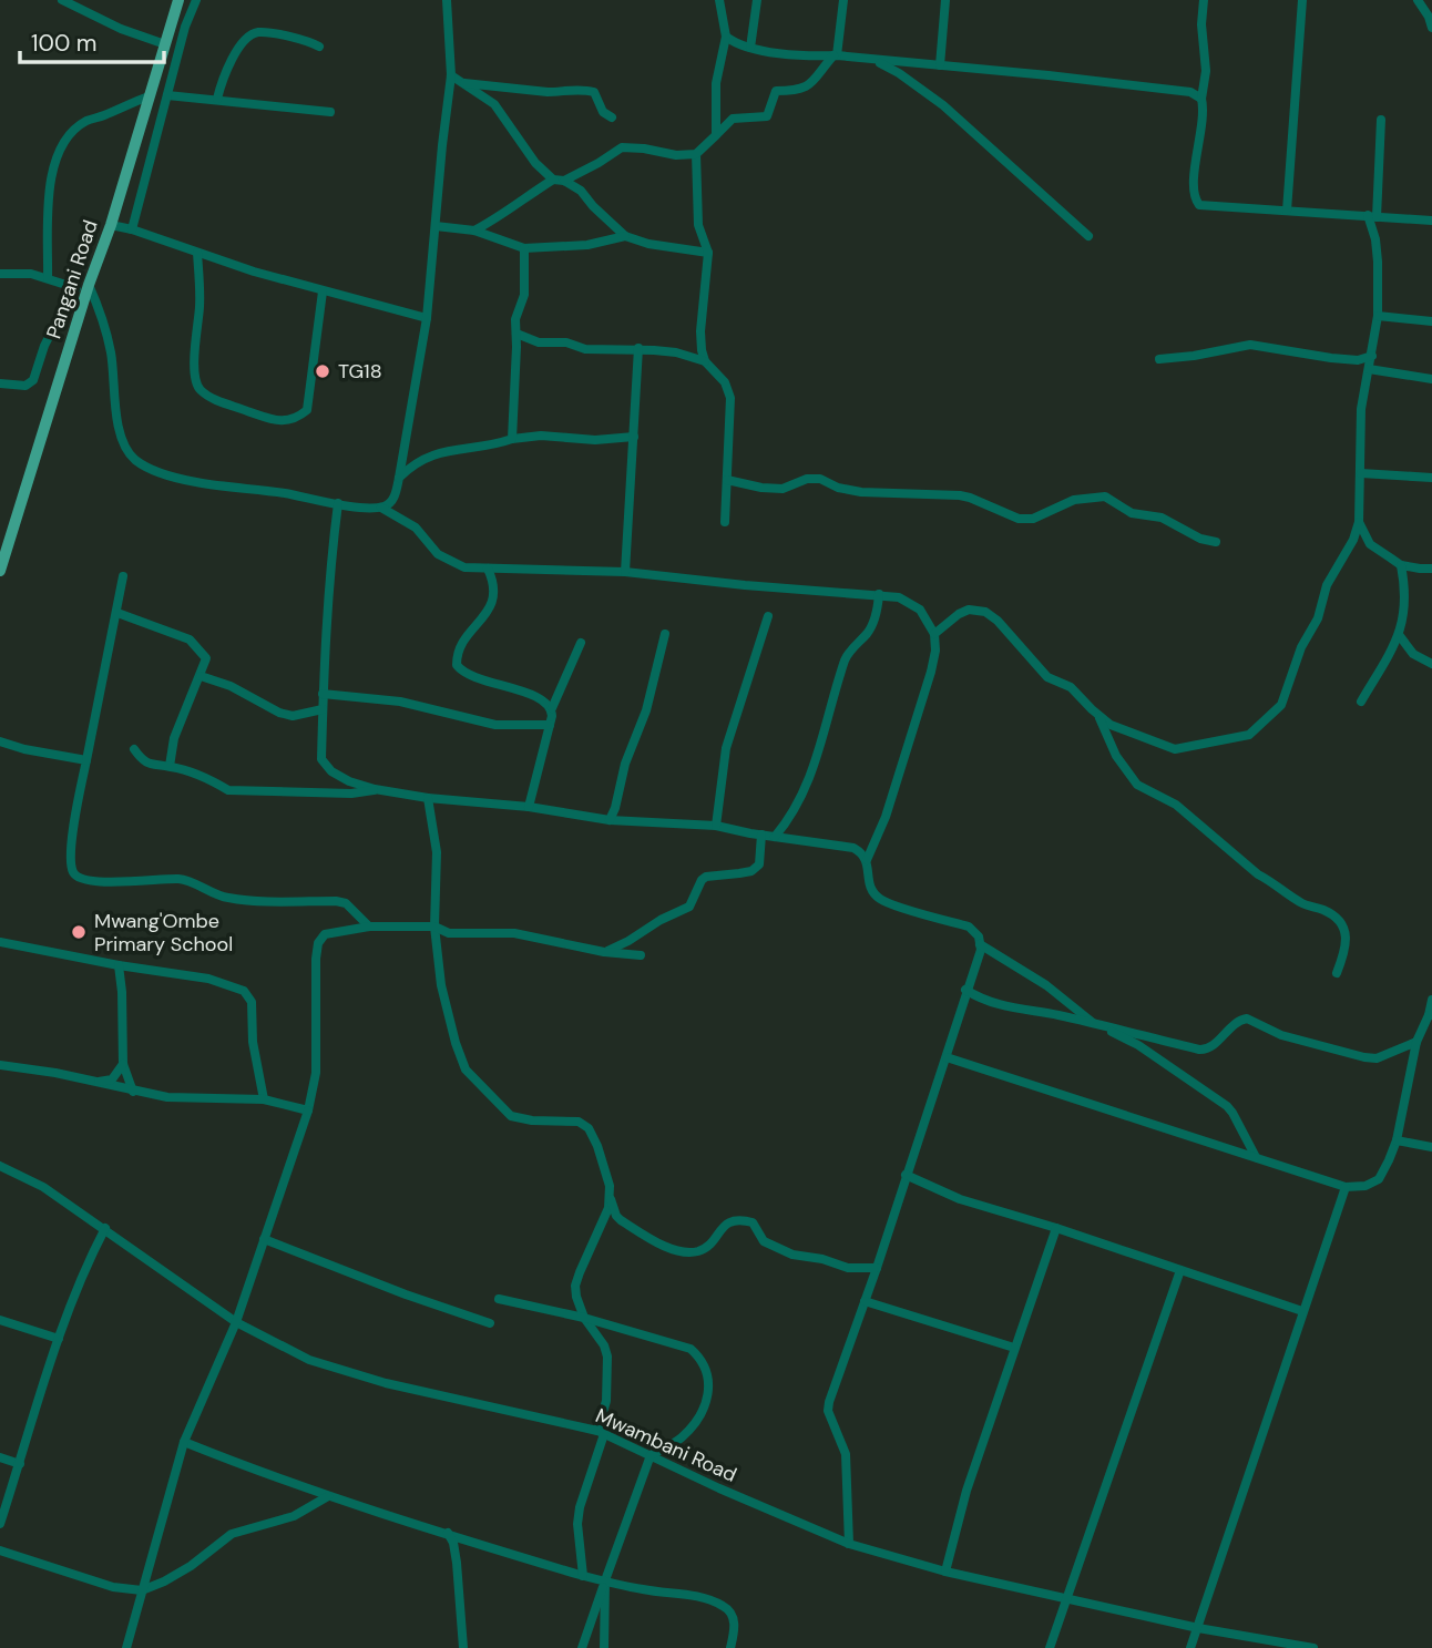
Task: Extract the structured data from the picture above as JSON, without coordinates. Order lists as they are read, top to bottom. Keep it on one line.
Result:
{"streets":{"main road":["Pangani Road"],"street":["Mwambani Road"]},"places":["TG18","Mwang'Ombe Primary School"],"scale_bar":"100 m"}
